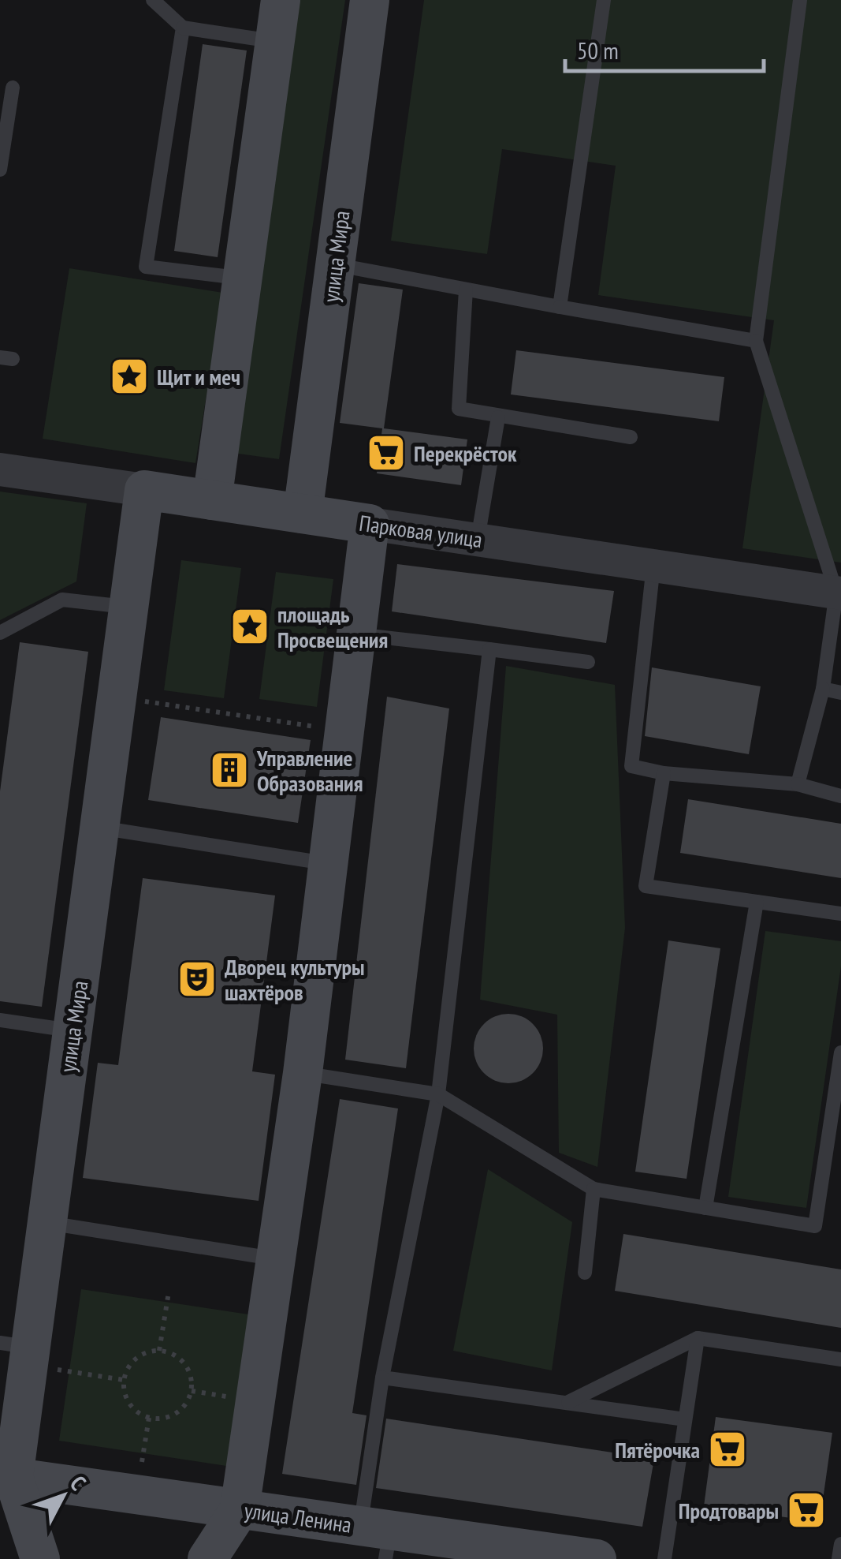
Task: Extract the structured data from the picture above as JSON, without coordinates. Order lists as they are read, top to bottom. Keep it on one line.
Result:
{"streets":{"main road":["улица Мира","Парковая улица","улица Ленина"]},"crossings":[["улица Мира","Парковая улица"],["улица Мира","улица Ленина"]],"places":{"place":["Щит и меч","площадь Просвещения"],"supermarket":["Перекрёсток","Пятёрочка","Продтовары"],"building":["Управление Образования"],"theatre":["Дворец культуры шахтёров"]},"scale_bar":"50 m","north":"top right"}
